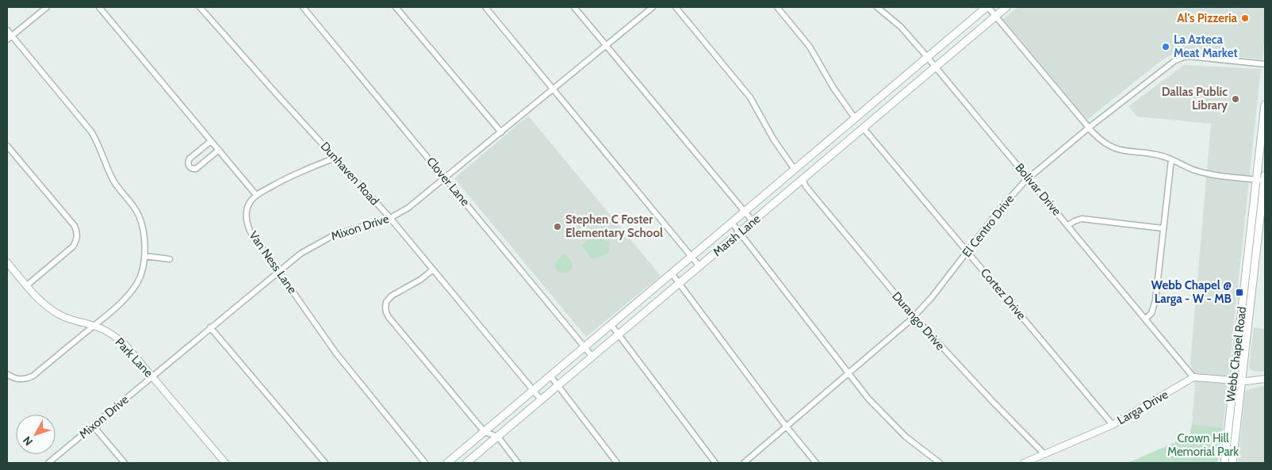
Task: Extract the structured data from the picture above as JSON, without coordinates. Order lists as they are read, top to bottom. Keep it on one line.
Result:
{"streets":{"main road":["Marsh Lane","Webb Chapel Road"],"street":["Dunhaven Road","Clover Lane","Bolivar Drive","El Centro Drive","Mixon Drive","Van Ness Lane","Cortez Drive","Durango Drive","Park Lane","Larga Drive"]},"crossings":[["Dunhaven Road","Mixon Drive"],["Dunhaven Road","Marsh Lane"],["Clover Lane","Mixon Drive"],["Clover Lane","Marsh Lane"],["Bolivar Drive","El Centro Drive"],["Bolivar Drive","Marsh Lane"],["Bolivar Drive","Larga Drive"],["El Centro Drive","Cortez Drive"],["El Centro Drive","Durango Drive"],["Mixon Drive","Van Ness Lane"],["Mixon Drive","Park Lane"],["Marsh Lane","Cortez Drive"],["Marsh Lane","Durango Drive"],["Cortez Drive","Larga Drive"],["Durango Drive","Larga Drive"]],"parks":["Crown Hill Memorial Park"],"places":{"other":["Al's Pizzeria","La Azteca Meat Market","Dallas Public Library","Stephen C Foster Elementary School"],"transit":["Webb Chapel @ Larga - W - MB"]},"north":"bottom left"}
